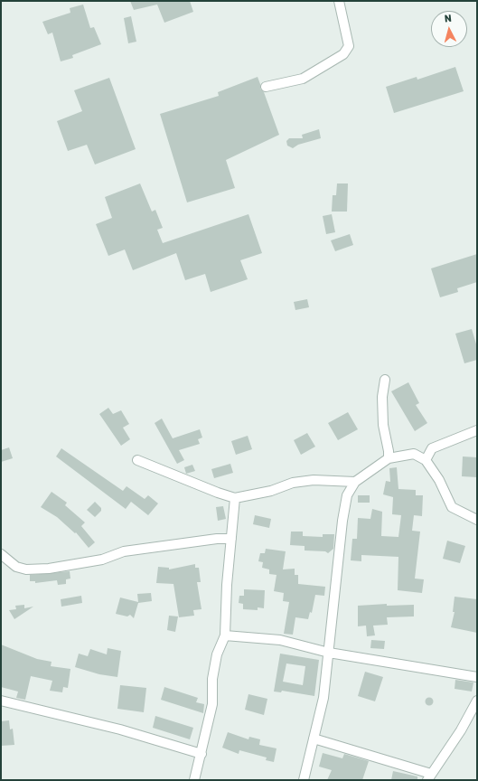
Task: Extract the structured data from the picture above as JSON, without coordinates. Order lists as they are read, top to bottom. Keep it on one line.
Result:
{"north":"top"}
